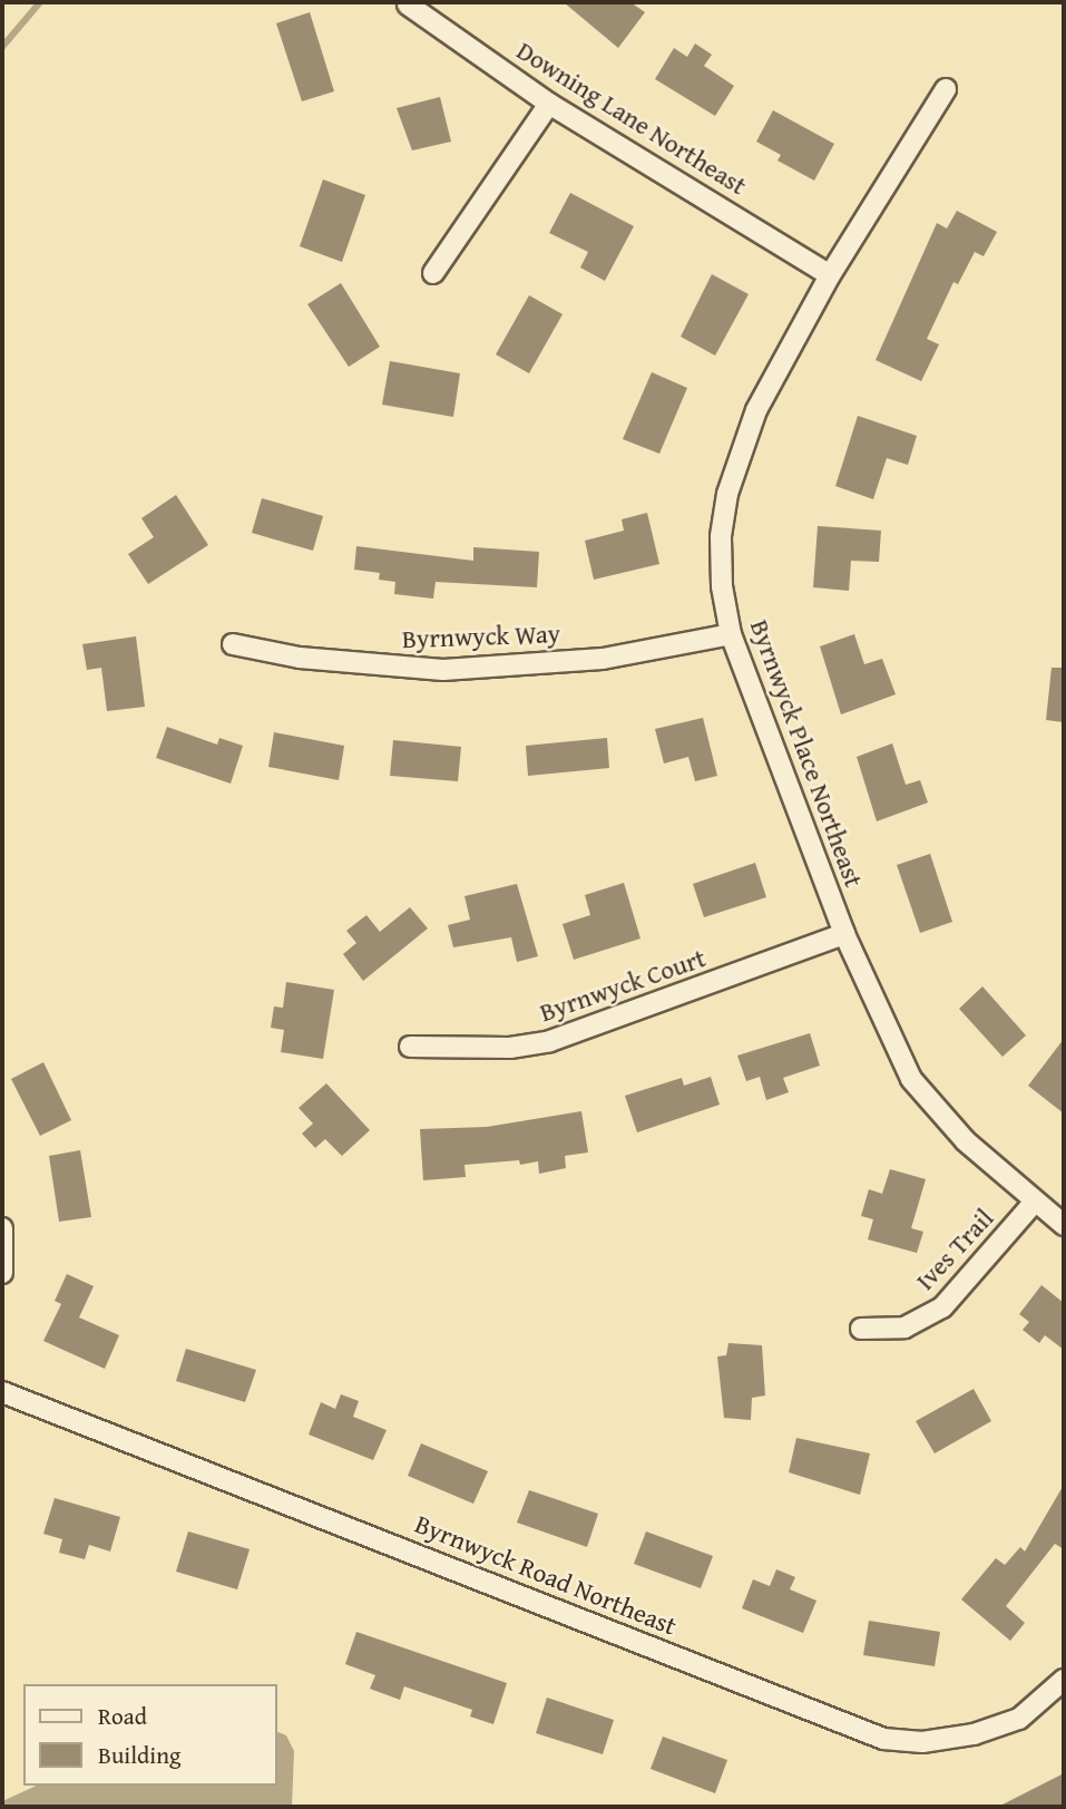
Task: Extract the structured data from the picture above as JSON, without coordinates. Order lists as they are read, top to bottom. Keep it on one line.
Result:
{"streets":{"street":["Downing Lane Northeast","Byrnwyck Way","Byrnwyck Place Northeast","Byrnwyck Court","Ives Trail","Byrnwyck Road Northeast"]},"crossings":[["Downing Lane Northeast","Byrnwyck Place Northeast"],["Byrnwyck Way","Byrnwyck Place Northeast"],["Byrnwyck Place Northeast","Byrnwyck Court"],["Byrnwyck Place Northeast","Ives Trail"]],"legend":["Road","Building"]}
